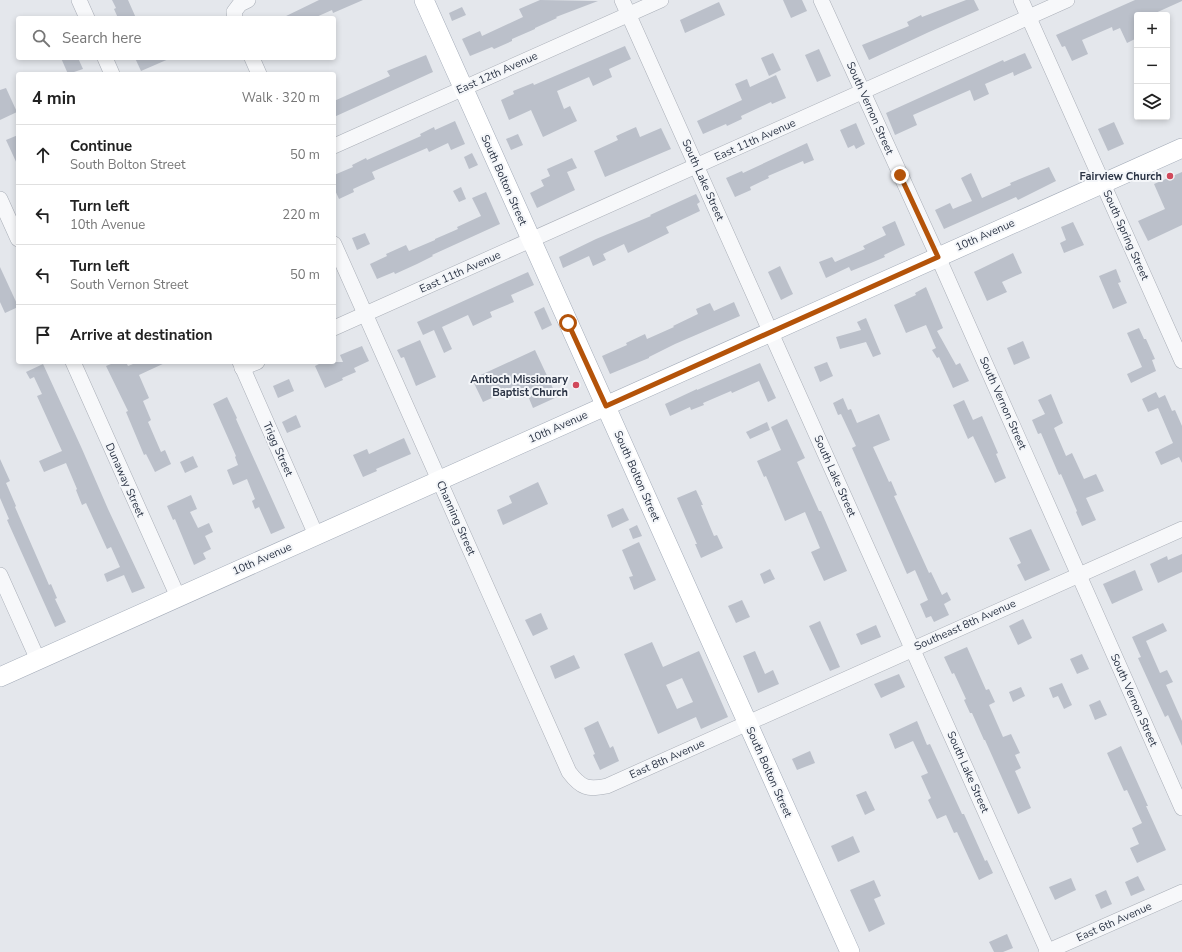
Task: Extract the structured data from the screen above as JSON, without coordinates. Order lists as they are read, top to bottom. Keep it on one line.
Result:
{"streets":{"main road":["South Bolton Street","10th Avenue"],"street":["East 12th Avenue","South Vernon Street","East 11th Avenue","South Lake Street","South Spring Street","Trigg Street","Dunaway Street","Channing Street","Southeast 8th Avenue","East 8th Avenue","East 6th Avenue"]},"crossings":[["East 12th Avenue","South Bolton Street"],["East 12th Avenue","South Lake Street"],["South Vernon Street","East 11th Avenue"],["South Vernon Street","10th Avenue"],["South Vernon Street","Southeast 8th Avenue"],["East 11th Avenue","South Bolton Street"],["East 11th Avenue","South Lake Street"],["East 11th Avenue","South Spring Street"],["East 11th Avenue","Channing Street"],["South Bolton Street","10th Avenue"],["South Bolton Street","Southeast 8th Avenue"],["South Bolton Street","East 8th Avenue"],["South Lake Street","10th Avenue"],["South Lake Street","Southeast 8th Avenue"],["South Lake Street","East 6th Avenue"],["10th Avenue","South Spring Street"],["10th Avenue","Trigg Street"],["10th Avenue","Dunaway Street"],["10th Avenue","Channing Street"],["Channing Street","East 8th Avenue"],["Southeast 8th Avenue","East 8th Avenue"]],"places":["Fairview Church","Antioch Missionary Baptist Church"],"page":{"map_buttons":["+","−"],"search":"Search here","heading":["4 min","Walk · 320 m"],"list":[["Continue","South Bolton Street","50 m"],["Turn left","10th Avenue","220 m"],["Turn left","South Vernon Street","50 m"],"Arrive at destination"]}}
